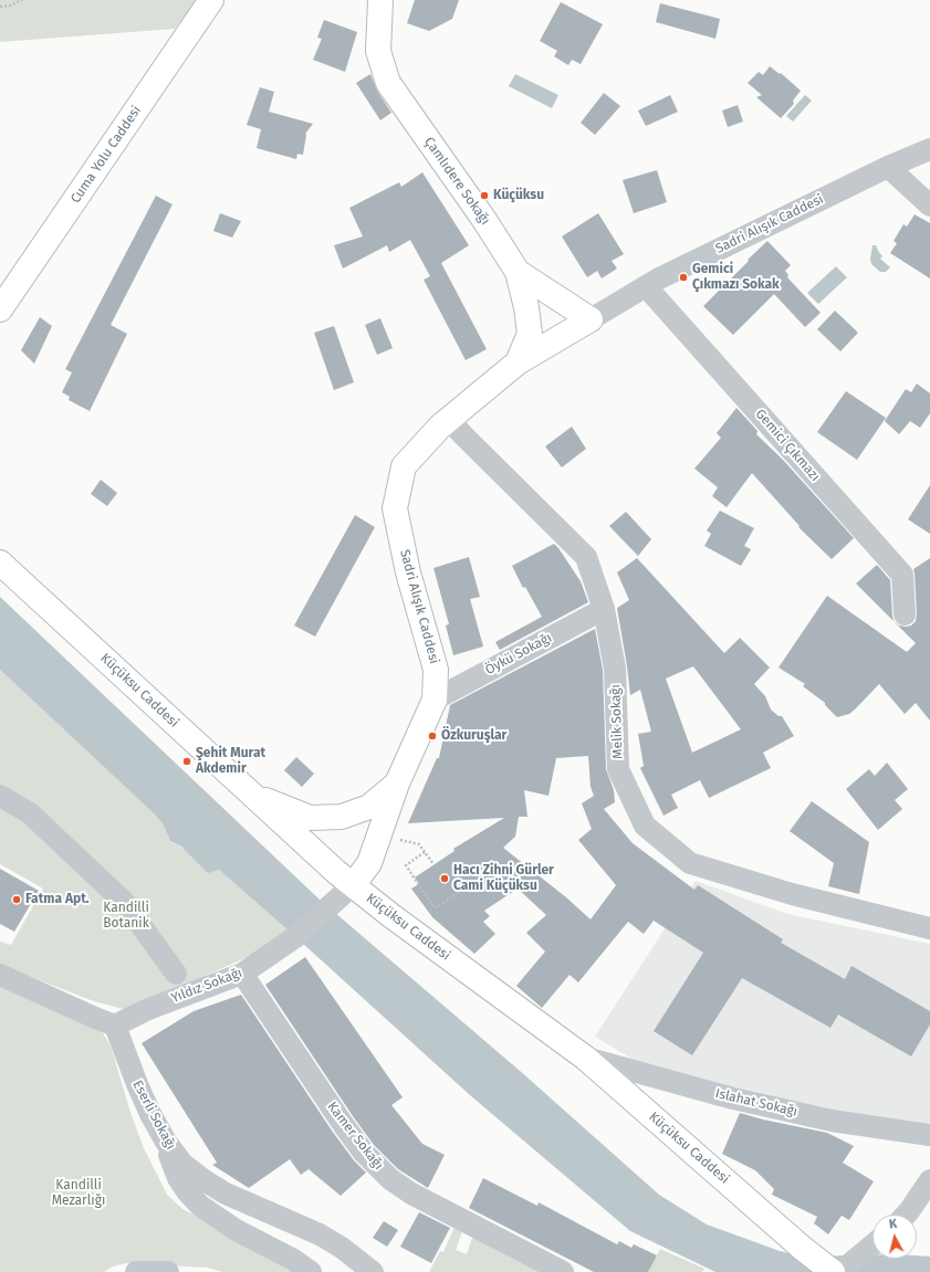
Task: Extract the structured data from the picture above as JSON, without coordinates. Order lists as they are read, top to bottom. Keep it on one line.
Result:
{"streets":{"main road":["Cuma Yolu Caddesi","Çamlıdere Sokağı","Sadri Alışık Caddesi","Küçüksu Caddesi"],"street":["Gemici Çıkmazı","Öykü Sokağı","Melik Sokağı","Yıldız Sokağı","Islahat Sokağı","Eserli Sokağı","Kamer Sokağı"]},"crossings":[["Çamlıdere Sokağı","Sadri Alışık Caddesi"],["Sadri Alışık Caddesi","Gemici Çıkmazı"],["Sadri Alışık Caddesi","Öykü Sokağı"],["Sadri Alışık Caddesi","Küçüksu Caddesi"],["Sadri Alışık Caddesi","Melik Sokağı"],["Sadri Alışık Caddesi","Yıldız Sokağı"],["Öykü Sokağı","Melik Sokağı"],["Küçüksu Caddesi","Yıldız Sokağı"],["Küçüksu Caddesi","Islahat Sokağı"],["Yıldız Sokağı","Eserli Sokağı"],["Yıldız Sokağı","Kamer Sokağı"]],"parks":["Kandilli Botanik","Kandilli Mezarlığı"],"places":["Küçüksu","Gemici Çıkmazı Sokak","Özkuruşlar","Şehit Murat Akdemir","Hacı Zihni Gürler Cami Küçüksu","Fatma Apt."],"north":"top"}
